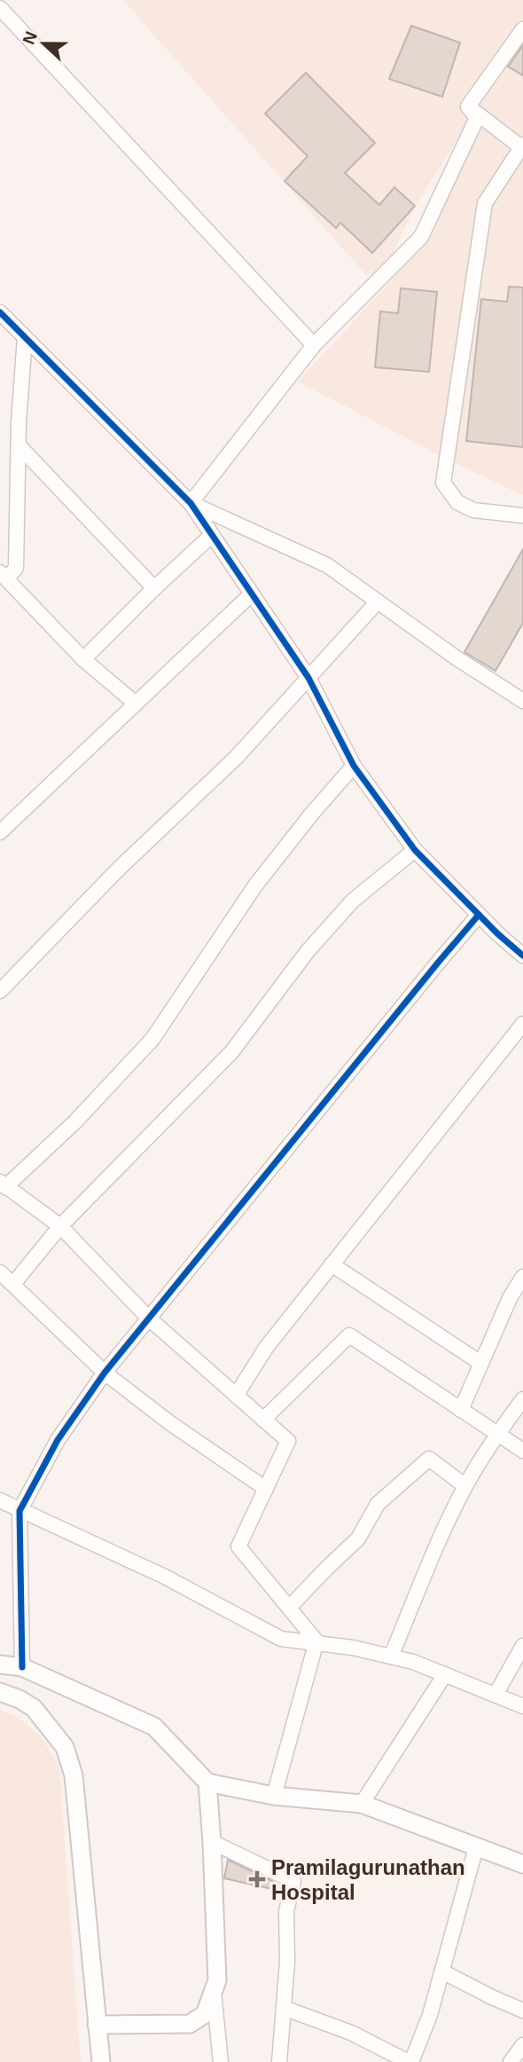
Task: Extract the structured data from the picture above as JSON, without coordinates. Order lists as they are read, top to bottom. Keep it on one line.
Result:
{"places":{"health":["Pramilagurunathan Hospital"]},"north":"left"}
